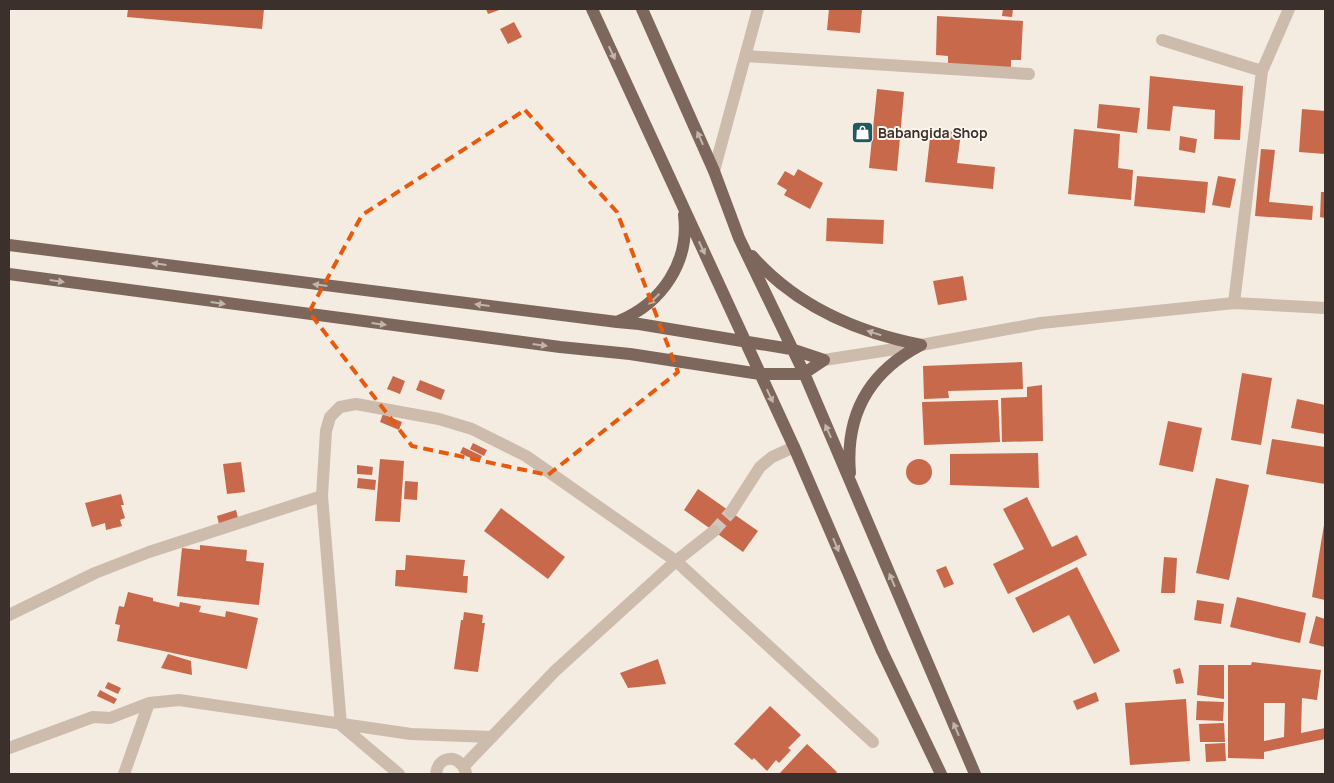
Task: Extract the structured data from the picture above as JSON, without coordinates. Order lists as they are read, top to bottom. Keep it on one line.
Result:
{"places":{"shop":["Babangida Shop"]}}
